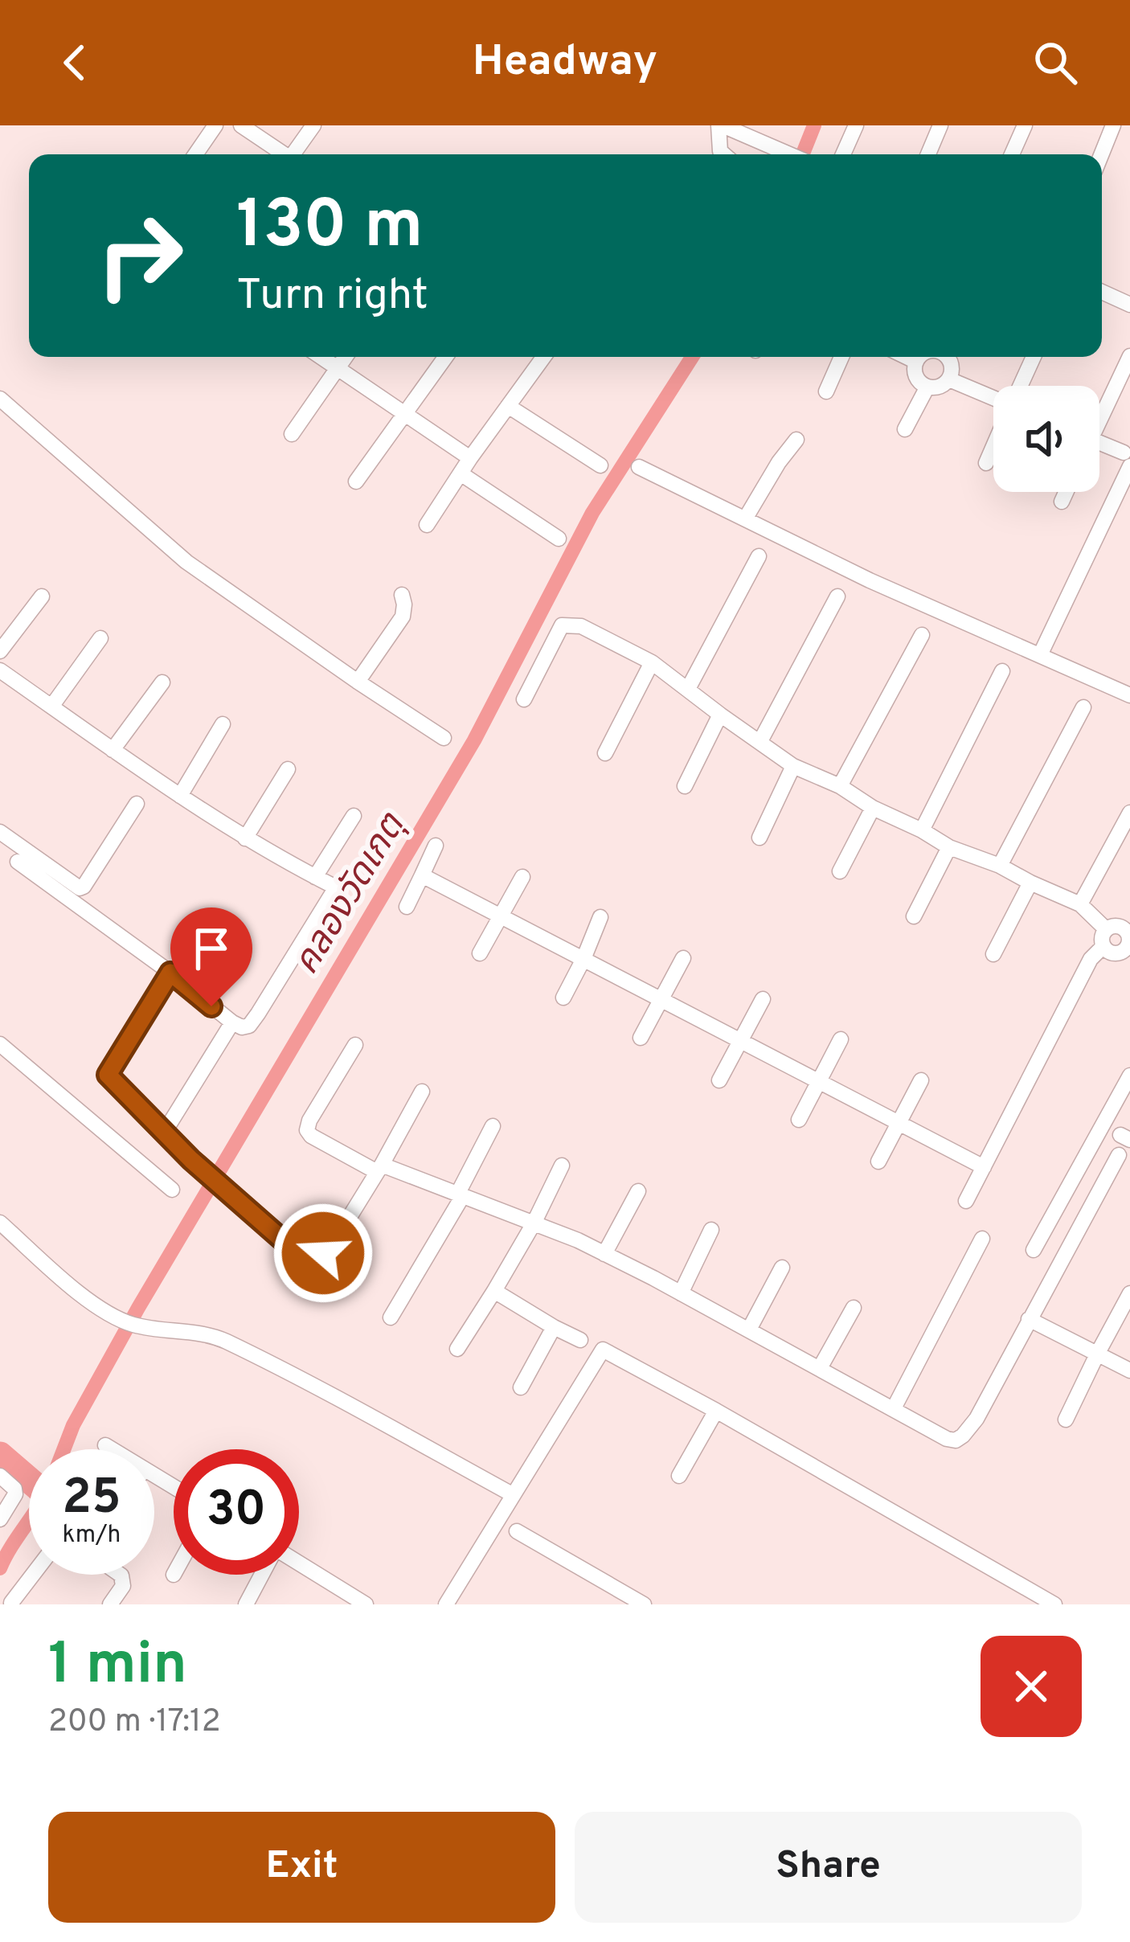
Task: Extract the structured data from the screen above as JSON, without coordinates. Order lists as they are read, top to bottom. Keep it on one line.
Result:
{"water":["คลองวัดเกตุ"],"page":{"header":"Headway","turn":["130 m","Turn right"],"speed":"25 km/h","limit":"30","heading":["1 min","200 m · 17:12"],"buttons":["Exit","Share"]}}
